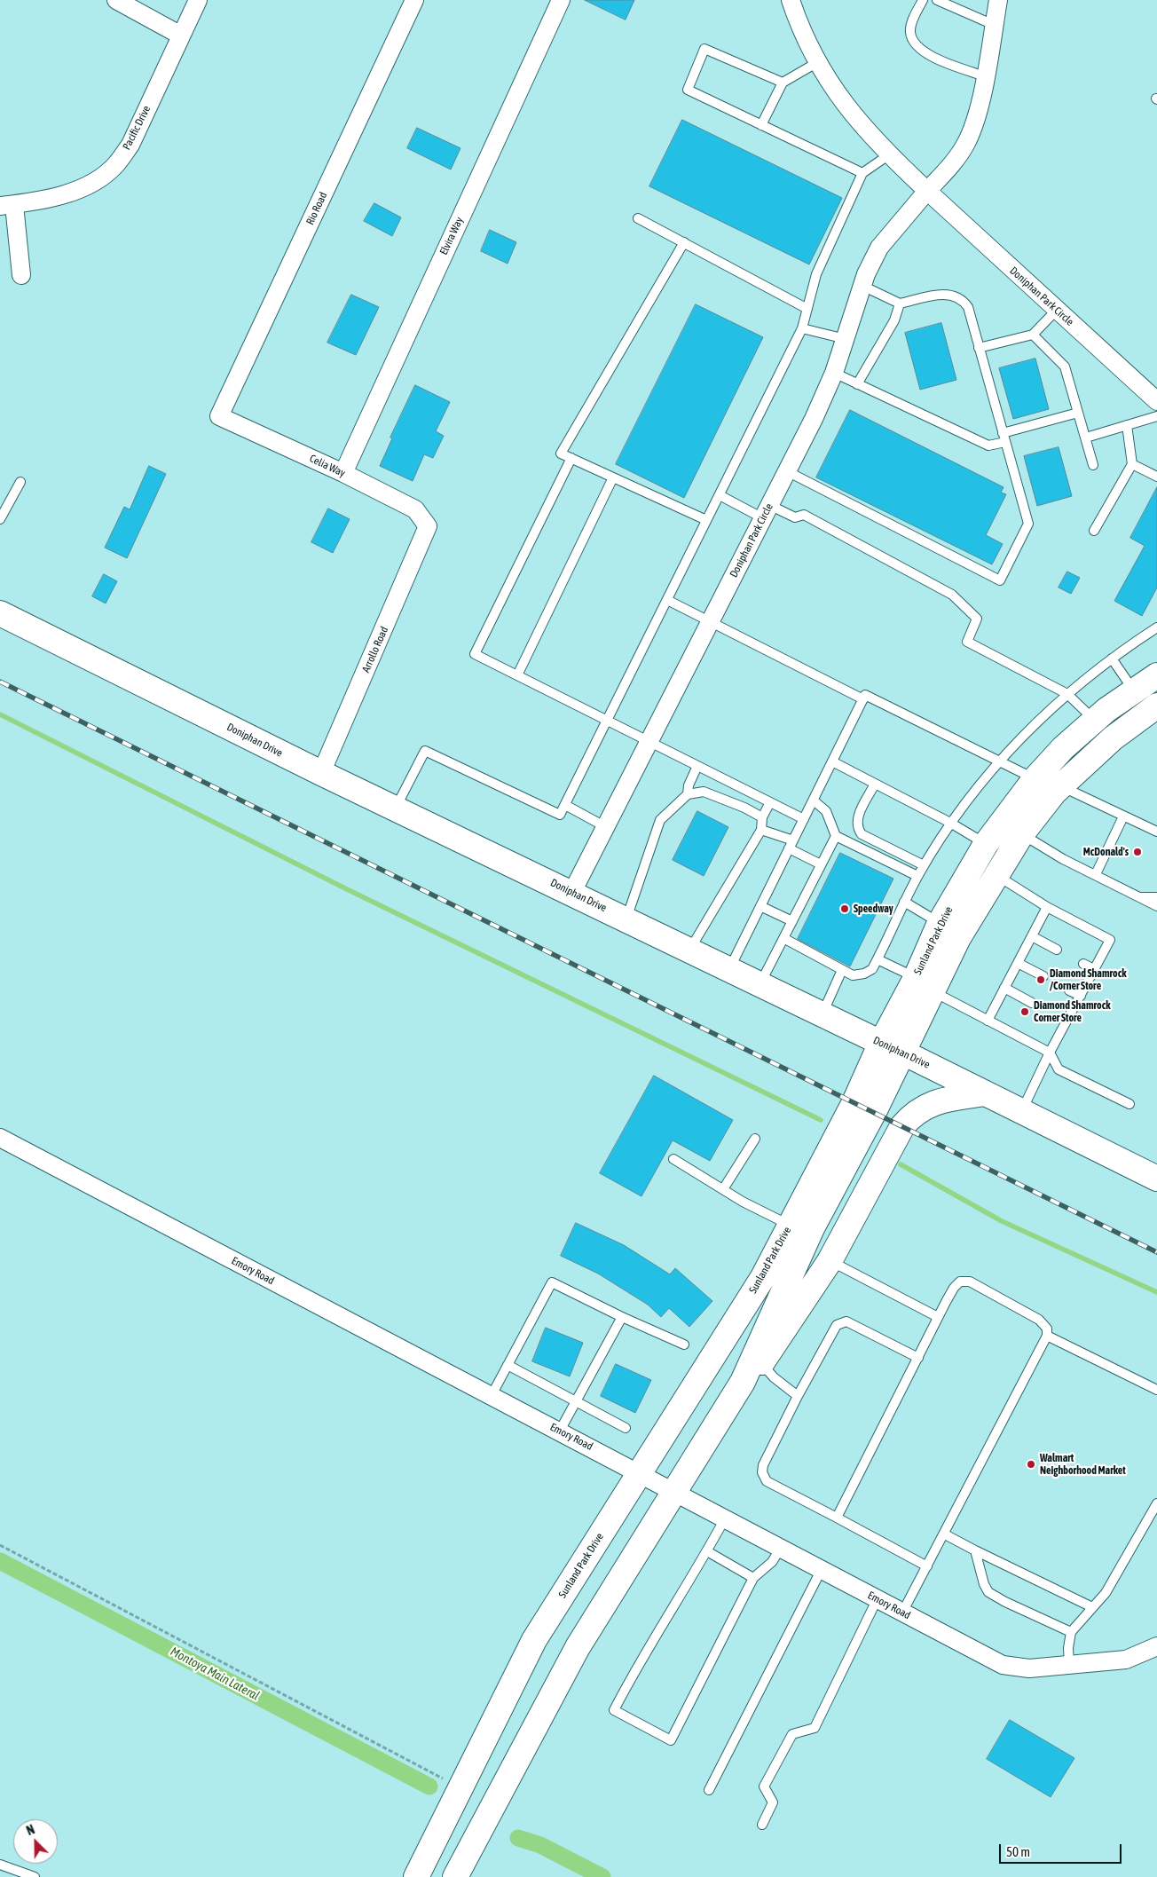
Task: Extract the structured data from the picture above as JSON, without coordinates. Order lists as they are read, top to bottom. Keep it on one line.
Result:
{"streets":{"main road":["Doniphan Drive","Sunland Park Drive"],"street":["Pacific Drive","Rio Road","Elvira Way","Doniphan Park Circle","Celia Way","Arrollo Road","Emory Road"]},"crossings":[["Rio Road","Celia Way"],["Elvira Way","Celia Way"],["Doniphan Park Circle","Doniphan Drive"],["Celia Way","Arrollo Road"],["Arrollo Road","Doniphan Drive"],["Doniphan Drive","Sunland Park Drive"],["Sunland Park Drive","Emory Road"]],"water":["Montoya Main Lateral"],"places":["McDonald's","Speedway","Diamond Shamrock /Corner Store","Diamond Shamrock Corner Store","Walmart Neighborhood Market"],"scale_bar":"50 m","north":"top left"}
